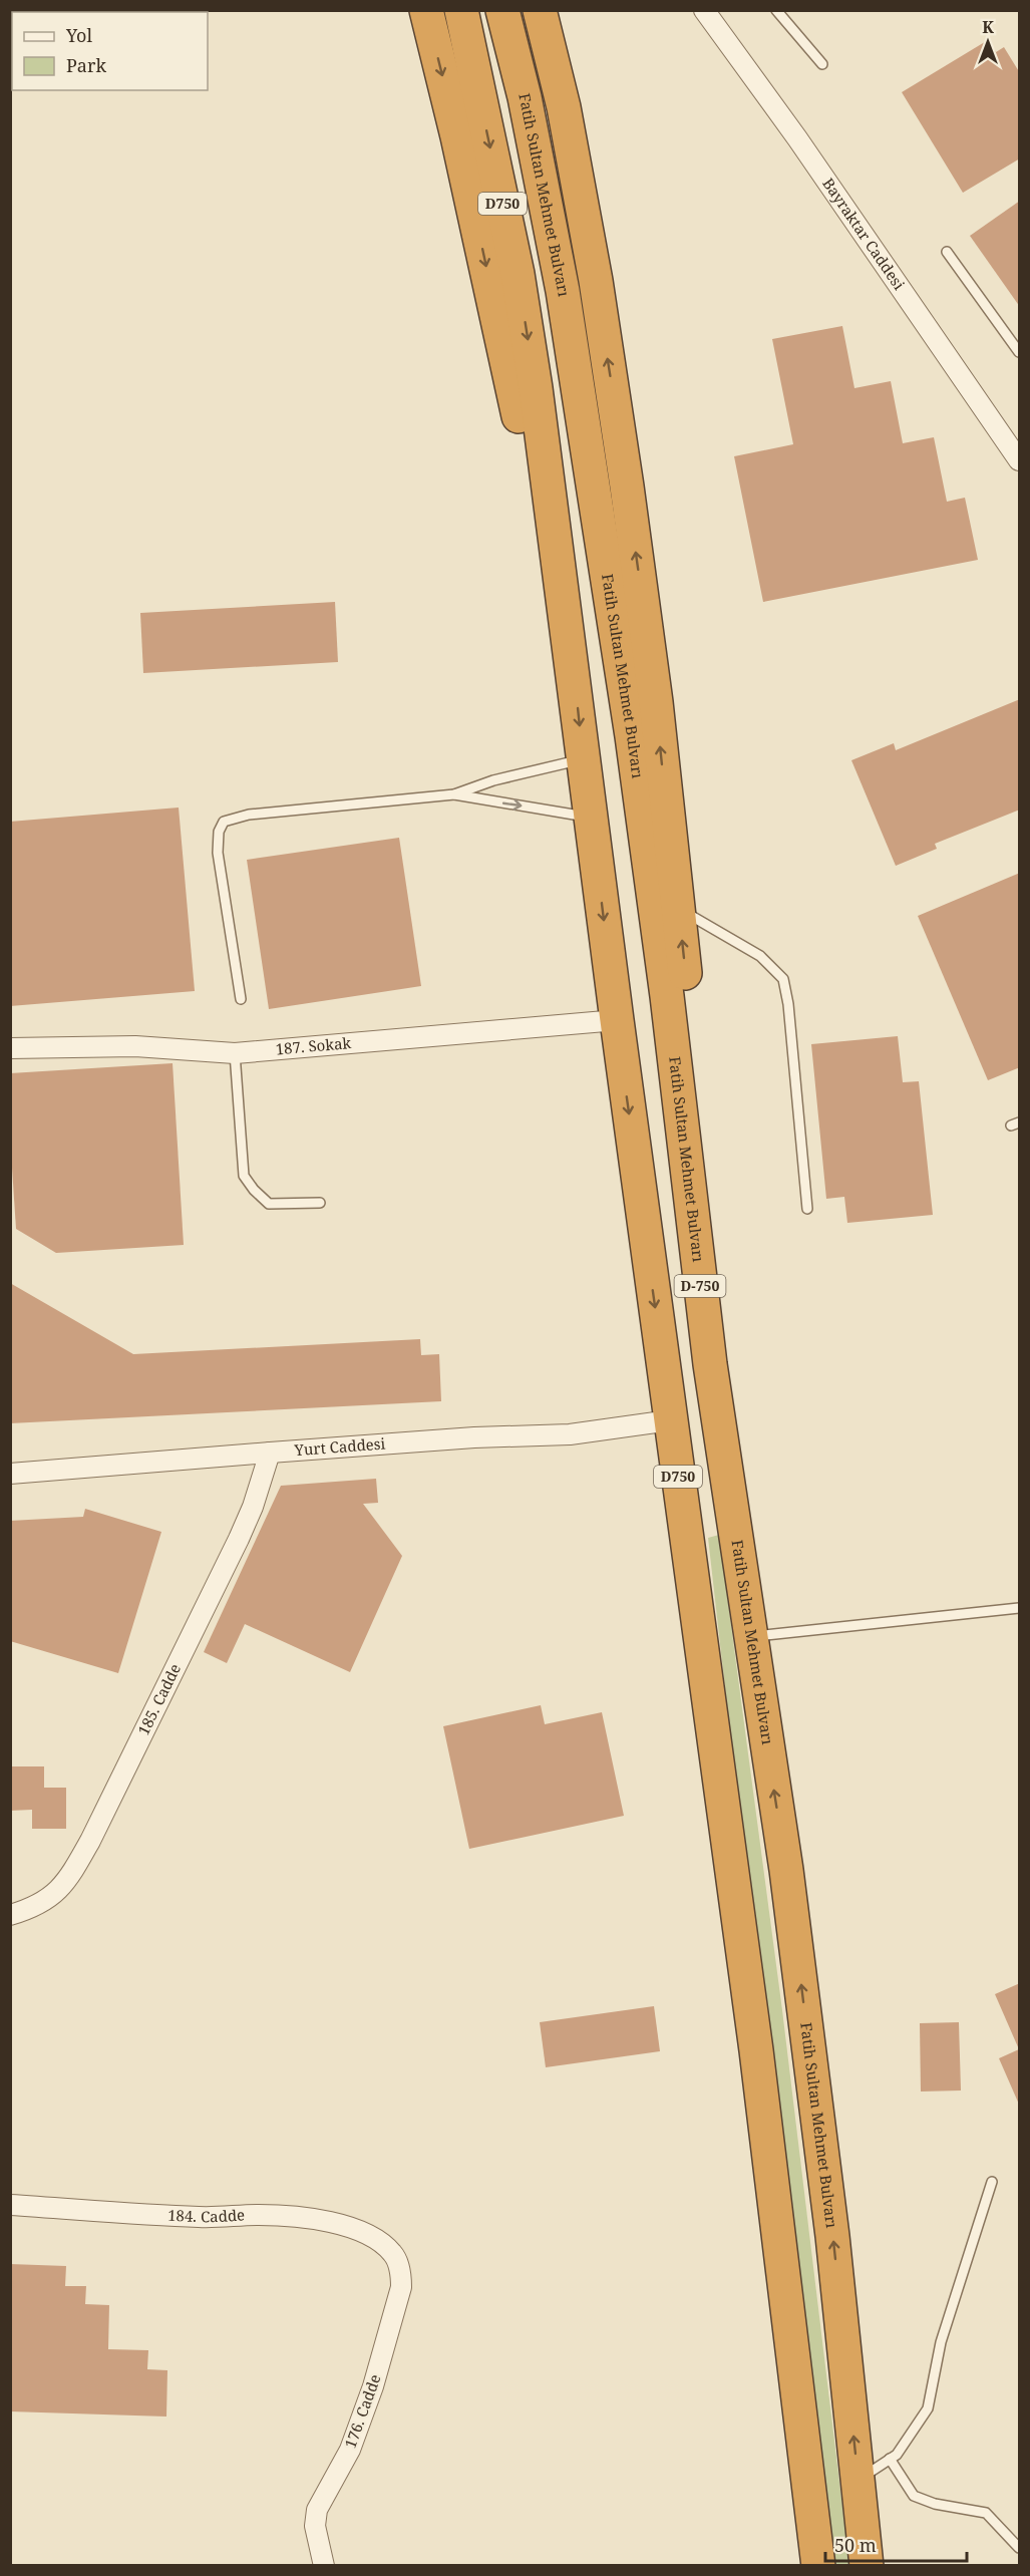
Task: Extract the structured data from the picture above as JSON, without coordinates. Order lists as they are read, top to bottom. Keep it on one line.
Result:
{"streets":{"highway":["Fatih Sultan Mehmet Bulvarı","D750","D-750"],"street":["Bayraktar Caddesi","187. Sokak","Yurt Caddesi","185. Cadde","184. Cadde","176. Cadde"]},"crossings":[["D750","187. Sokak"],["D750","Yurt Caddesi"],["Yurt Caddesi","185. Cadde"],["184. Cadde","176. Cadde"]],"legend":["Yol","Park"],"scale_bar":"50 m","north":"top"}
